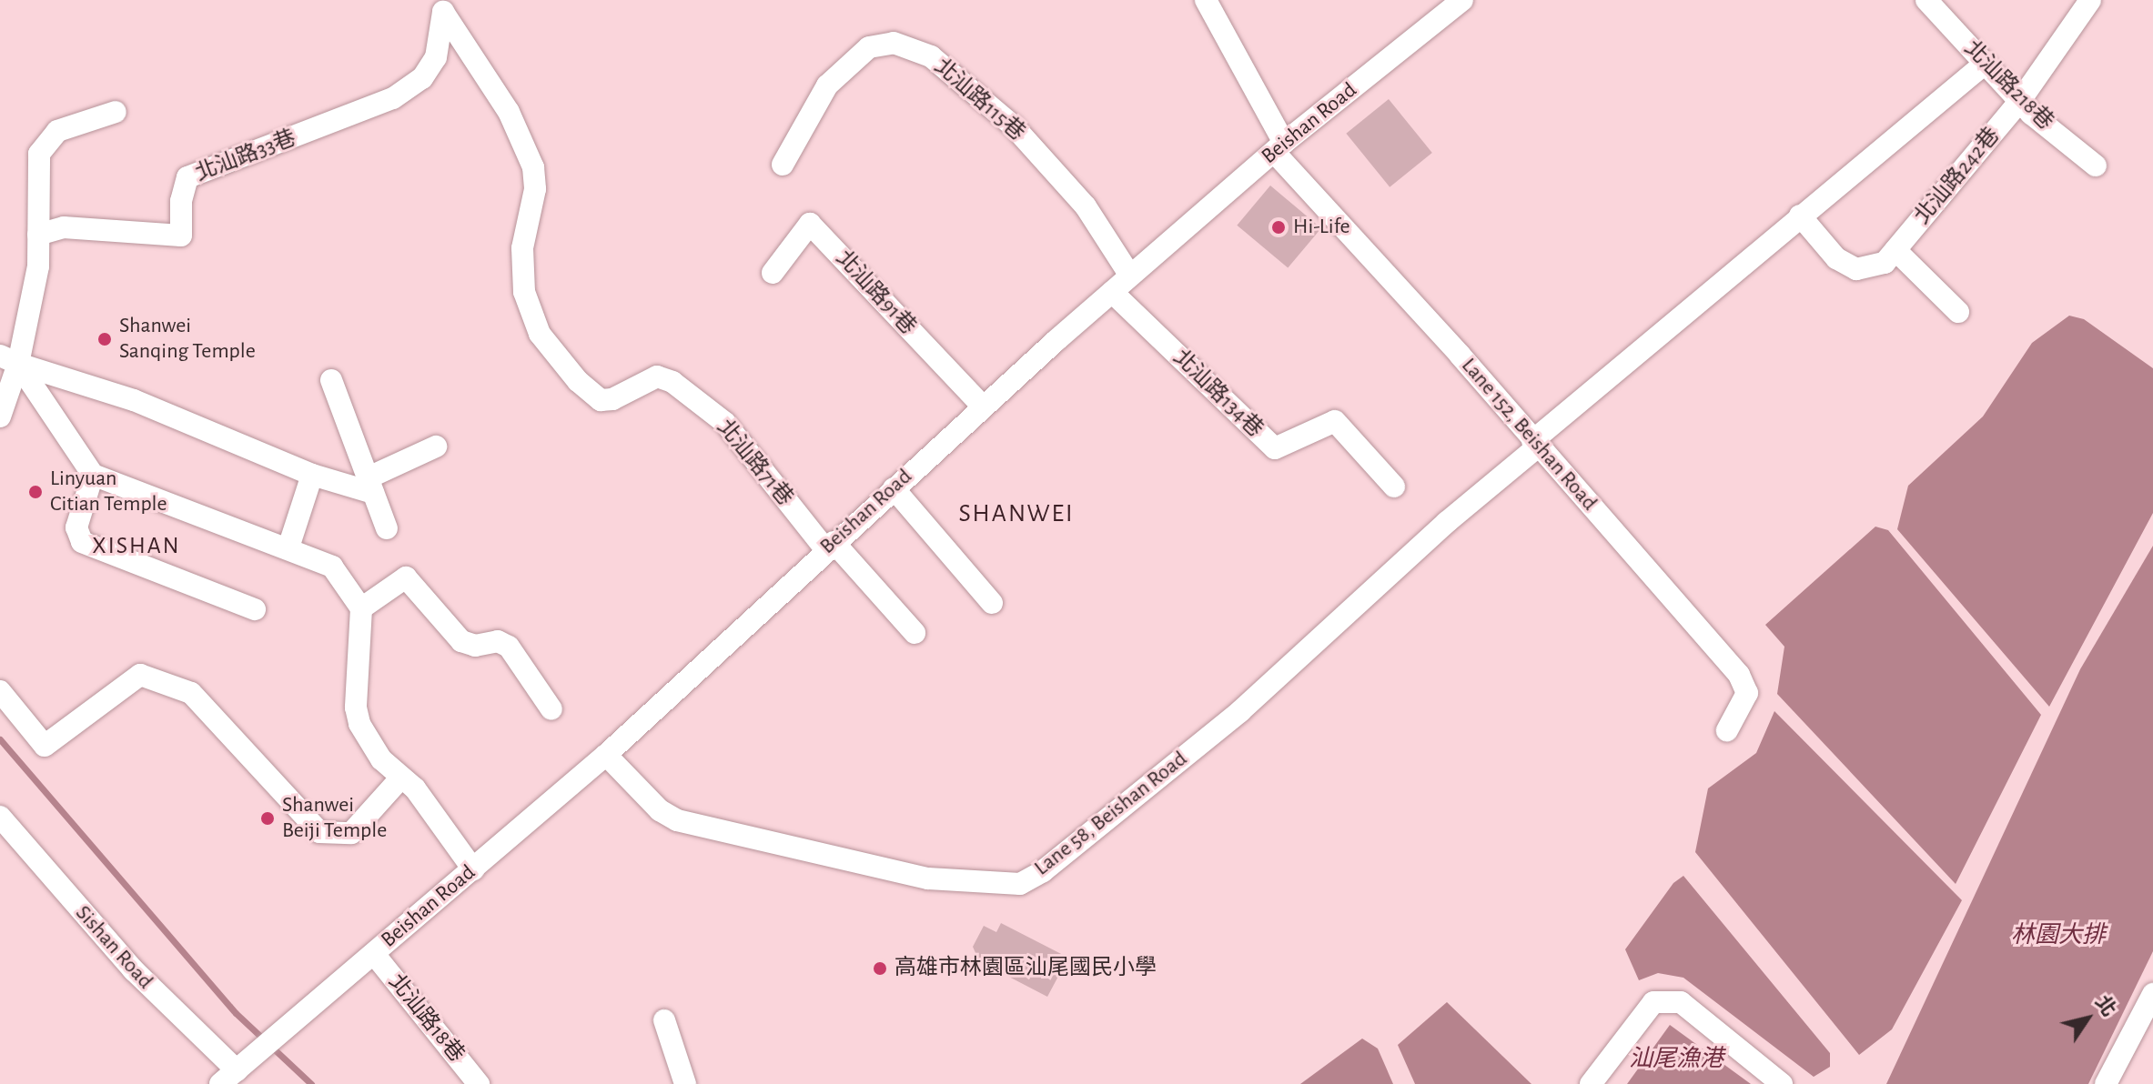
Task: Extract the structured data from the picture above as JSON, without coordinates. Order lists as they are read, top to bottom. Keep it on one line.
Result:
{"streets":{"street":["北汕路218巷","北汕路115巷","Beishan Road","北汕路33巷","北汕路242巷","北汕路91巷","北汕路134巷","Lane 152, Beishan Road","北汕路71巷","Lane 58, Beishan Road","Sishan Road","北汕路18巷"]},"crossings":[["北汕路218巷","北汕路242巷"],["北汕路218巷","Lane 58, Beishan Road"],["北汕路115巷","Beishan Road"],["Beishan Road","北汕路91巷"],["Beishan Road","北汕路134巷"],["Beishan Road","Lane 152, Beishan Road"],["Beishan Road","北汕路71巷"],["Beishan Road","Lane 58, Beishan Road"],["Beishan Road","Sishan Road"],["Beishan Road","北汕路18巷"],["北汕路33巷","北汕路71巷"],["北汕路242巷","Lane 58, Beishan Road"],["Lane 152, Beishan Road","Lane 58, Beishan Road"]],"districts":["SHANWEI","XISHAN"],"water":["林園大排","汕尾漁港"],"places":["Hi-Life","Shanwei Sanqing Temple","Linyuan Citian Temple","Shanwei Beiji Temple","高雄市林園區汕尾國民小學"],"north":"top right"}
